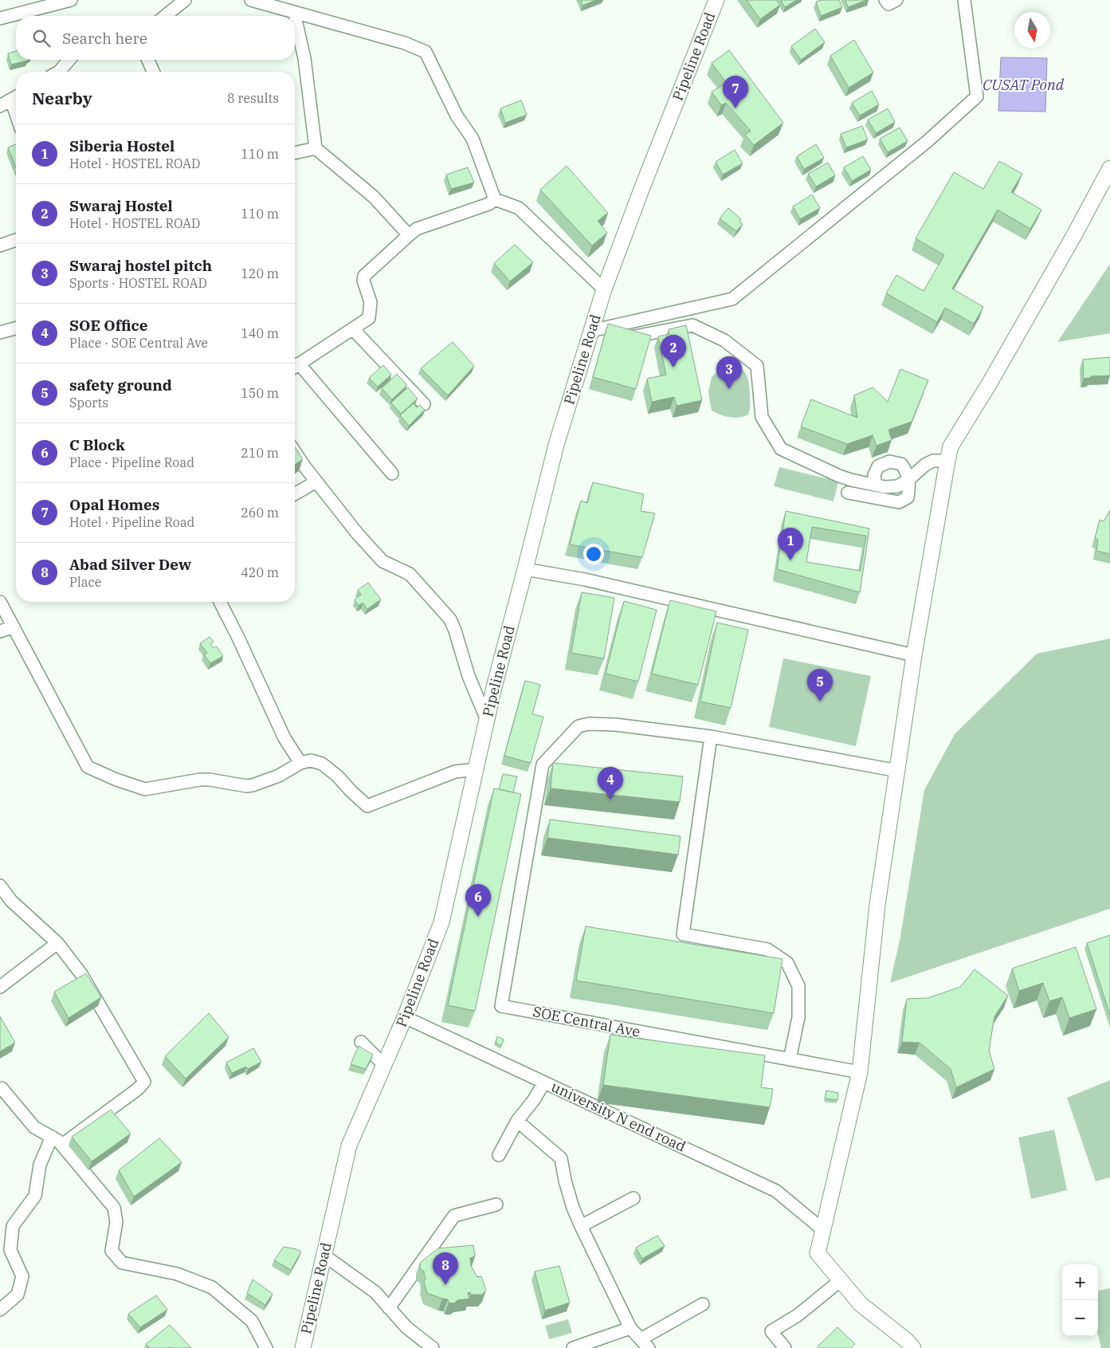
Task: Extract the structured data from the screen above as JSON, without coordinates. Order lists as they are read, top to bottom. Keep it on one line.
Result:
{"streets":{"street":["Pipeline Road","SOE Central Ave","university N end road"]},"crossings":[["Pipeline Road","university N end road"]],"water":["CUSAT Pond"],"north":"bottom","page":{"search":"Search here","heading":["Nearby","8 results"],"pins":["7","2","3","1","5","4","6","8"],"list":[{"mark":"1","name":"Siberia Hostel","note":"Hotel · HOSTEL ROAD","value":"110 m"},{"mark":"2","name":"Swaraj Hostel","note":"Hotel · HOSTEL ROAD","value":"110 m"},{"mark":"3","name":"Swaraj hostel pitch","note":"Sports · HOSTEL ROAD","value":"120 m"},{"mark":"4","name":"SOE Office","note":"Place · SOE Central Ave","value":"140 m"},{"mark":"5","name":"safety ground","note":"Sports","value":"150 m"},{"mark":"6","name":"C Block","note":"Place · Pipeline Road","value":"210 m"},{"mark":"7","name":"Opal Homes","note":"Hotel · Pipeline Road","value":"260 m"},{"mark":"8","name":"Abad Silver Dew","note":"Place","value":"420 m"}],"map_buttons":["+","−"]}}
